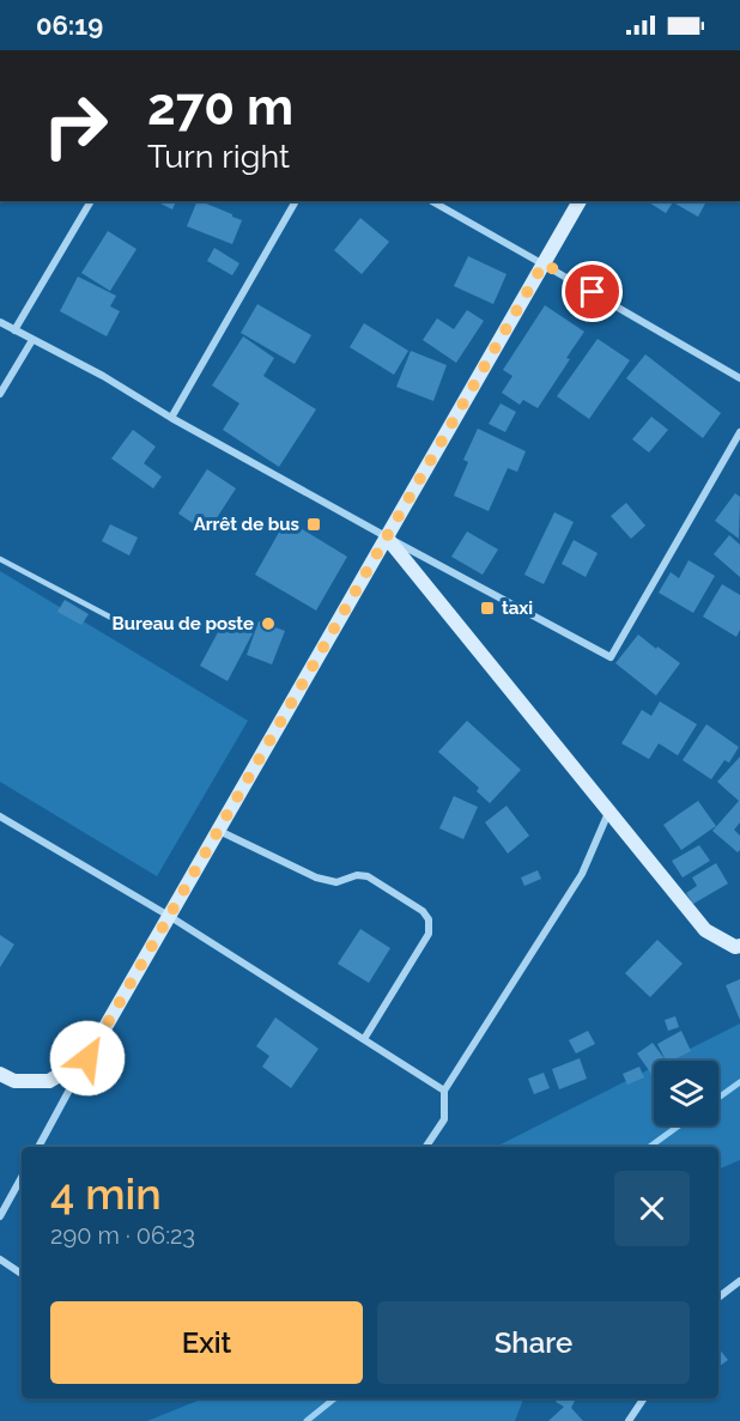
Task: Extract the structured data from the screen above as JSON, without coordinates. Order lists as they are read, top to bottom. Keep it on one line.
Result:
{"places":{"transit":["Arrêt de bus","taxi"],"other":["Bureau de poste"]},"page":{"status":"06:19","turn":["270 m","Turn right"],"heading":["4 min","290 m · 06:23"],"buttons":["Exit","Share"]}}
